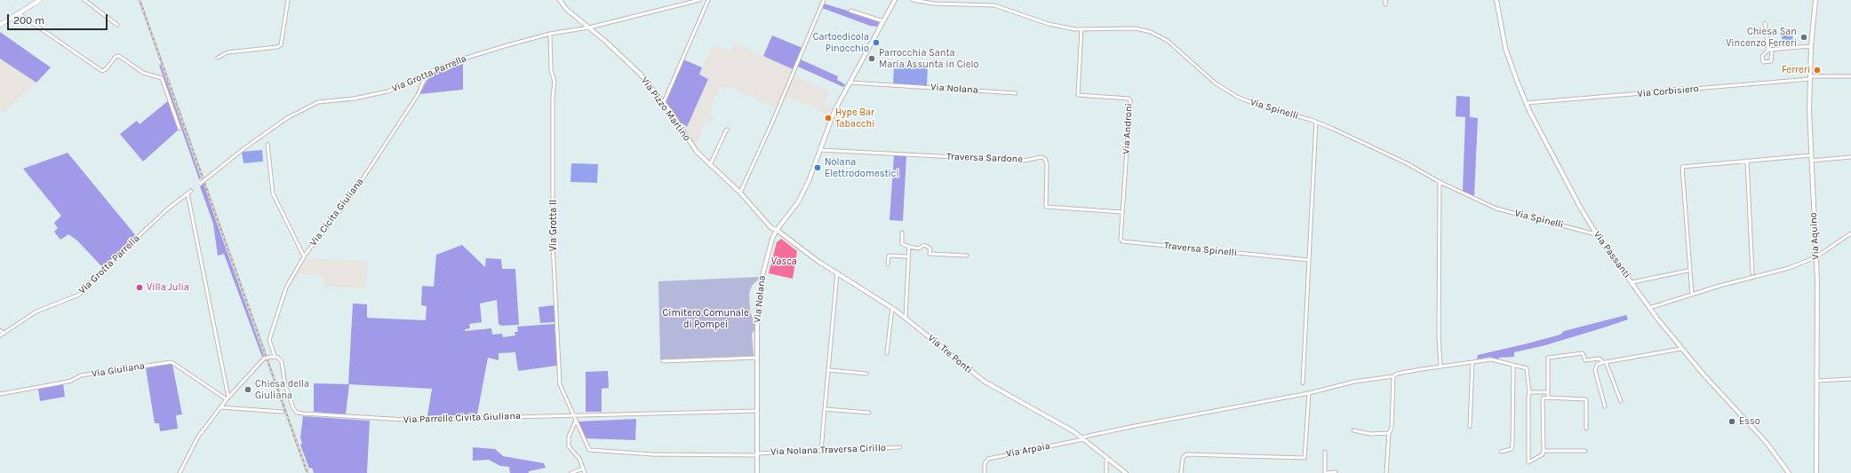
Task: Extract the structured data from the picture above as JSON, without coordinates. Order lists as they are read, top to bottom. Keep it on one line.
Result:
{"streets":{"street":["Via Grotta Parrella","Via Nolana","Via Corbisiero","Via Pizzo Martino","Via Spinelli","Via Androni","Traversa Sardone","Via Cicita Giuliana","Via Grotta II","Via Aquino","Traversa Spinelli","Via Passanti","Via Tre Ponti","Via Giuliana","Via Parrelle Civita Giuliana","Via Nolana Traversa Cirillo","Via Arpaia"]},"crossings":[["Via Grotta Parrella","Via Pizzo Martino"],["Via Grotta Parrella","Via Cicita Giuliana"],["Via Grotta Parrella","Via Grotta II"],["Via Nolana","Via Pizzo Martino"],["Via Nolana","Traversa Sardone"],["Via Nolana","Via Tre Ponti"],["Via Nolana","Via Parrelle Civita Giuliana"],["Via Nolana","Via Nolana Traversa Cirillo"],["Via Corbisiero","Via Aquino"],["Via Corbisiero","Via Passanti"],["Via Pizzo Martino","Via Tre Ponti"],["Via Spinelli","Via Androni"],["Via Spinelli","Via Passanti"],["Via Androni","Traversa Sardone"],["Via Androni","Traversa Spinelli"],["Traversa Sardone","Traversa Spinelli"],["Via Cicita Giuliana","Via Parrelle Civita Giuliana"],["Via Grotta II","Via Parrelle Civita Giuliana"],["Via Grotta II","Via Nolana Traversa Cirillo"],["Via Tre Ponti","Via Arpaia"]],"water":["Vasca"],"parks":["Cimitero Comunale di Pompei"],"places":["Chiesa San Vincenzo Ferreri","Cartoedicola Pinocchio","Parrocchia Santa Maria Assunta in Cielo","Ferreri","Hype Bar Tabacchi","Nolana Elettrodomestici","Villa Julia","Chiesa della Giuliana","Esso"],"scale_bar":"200 m"}
